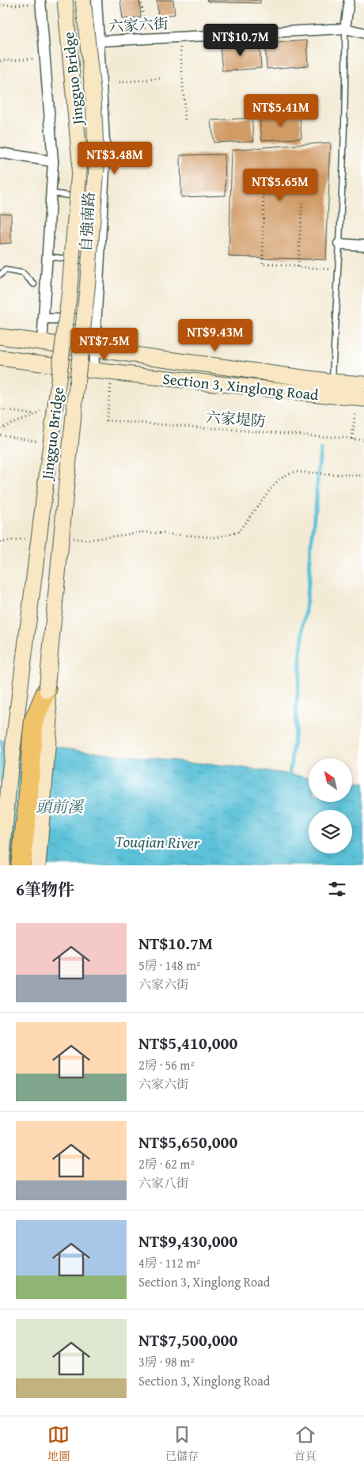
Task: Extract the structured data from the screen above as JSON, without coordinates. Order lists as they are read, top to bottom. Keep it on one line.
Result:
{"streets":{"main road":["Jingguo Bridge","Section 3, Xinglong Road"],"street":["六家六街","自強南路"],"path":["六家堤防"]},"crossings":[["六家六街","自強南路"],["自強南路","Section 3, Xinglong Road"]],"water":["頭前溪","Touqian River"],"north":"top left","page":{"price":["NT$10.7M","NT$5.41M","NT$3.48M","NT$5.65M","NT$9.43M","NT$7.5M"],"heading":"6筆物件","list":[{"name":"NT$10.7M","note":"5房 · 148 m² · 六家六街"},{"name":"NT$5,410,000","note":"2房 · 56 m² · 六家六街"},{"name":"NT$5,650,000","note":"2房 · 62 m² · 六家八街"},{"name":"NT$9,430,000","note":"4房 · 112 m² · Section 3, Xinglong Road"},{"name":"NT$7,500,000","note":"3房 · 98 m² · Section 3, Xinglong Road"}],"tabs":["地圖","已儲存","首頁"]}}
